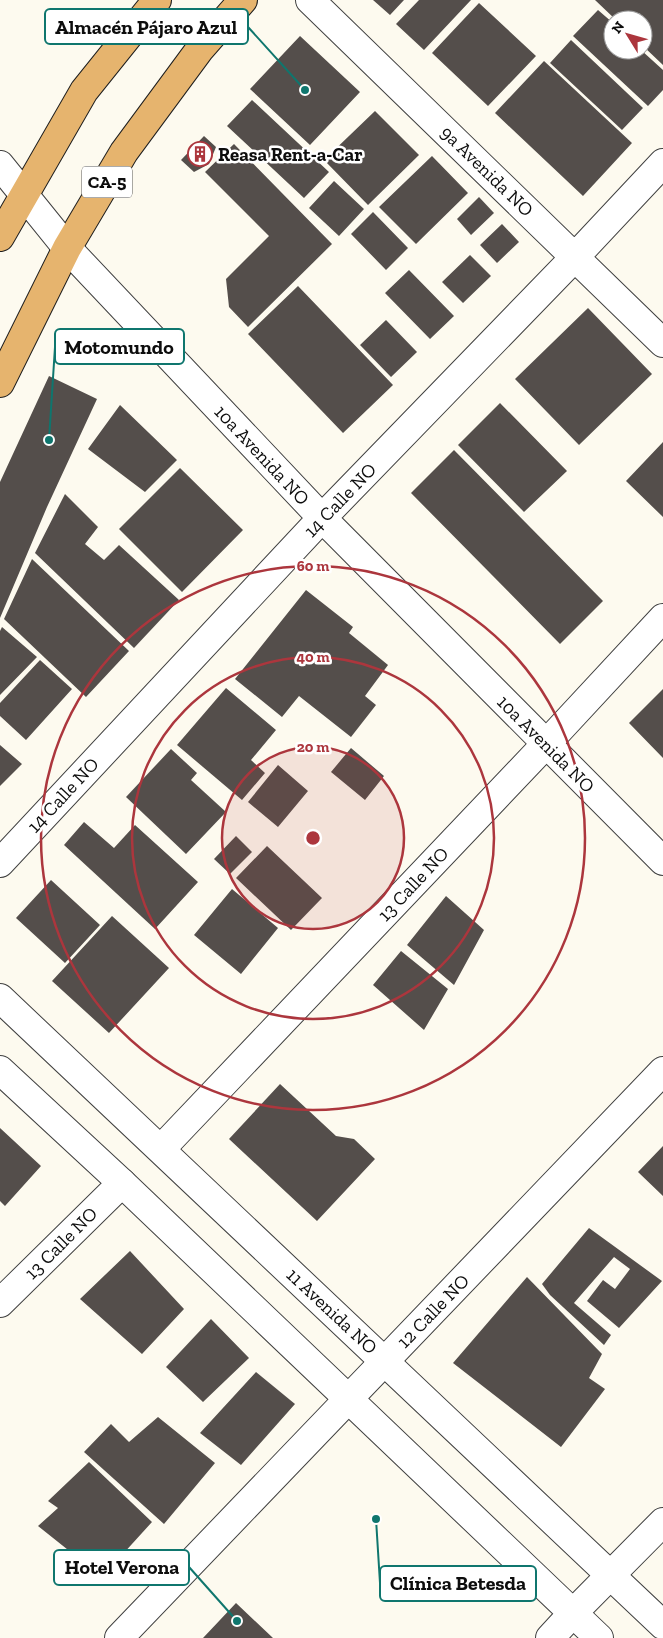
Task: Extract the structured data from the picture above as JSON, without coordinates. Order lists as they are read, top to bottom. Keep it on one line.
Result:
{"streets":{"highway":["CA-5"],"street":["9a Avenida NO","10a Avenida NO","14 Calle NO","13 Calle NO","11 Avenida NO","12 Calle NO"]},"crossings":[["9a Avenida NO","14 Calle NO"],["CA-5","10a Avenida NO"],["10a Avenida NO","14 Calle NO"],["10a Avenida NO","13 Calle NO"],["13 Calle NO","11 Avenida NO"],["11 Avenida NO","12 Calle NO"]],"places":{"other":["Almacén Pájaro Azul","Motomundo","Clínica Betesda","Hotel Verona"],"building":["Reasa Rent-a-Car"]},"north":"top left","rings":["60 m","40 m","20 m"]}
